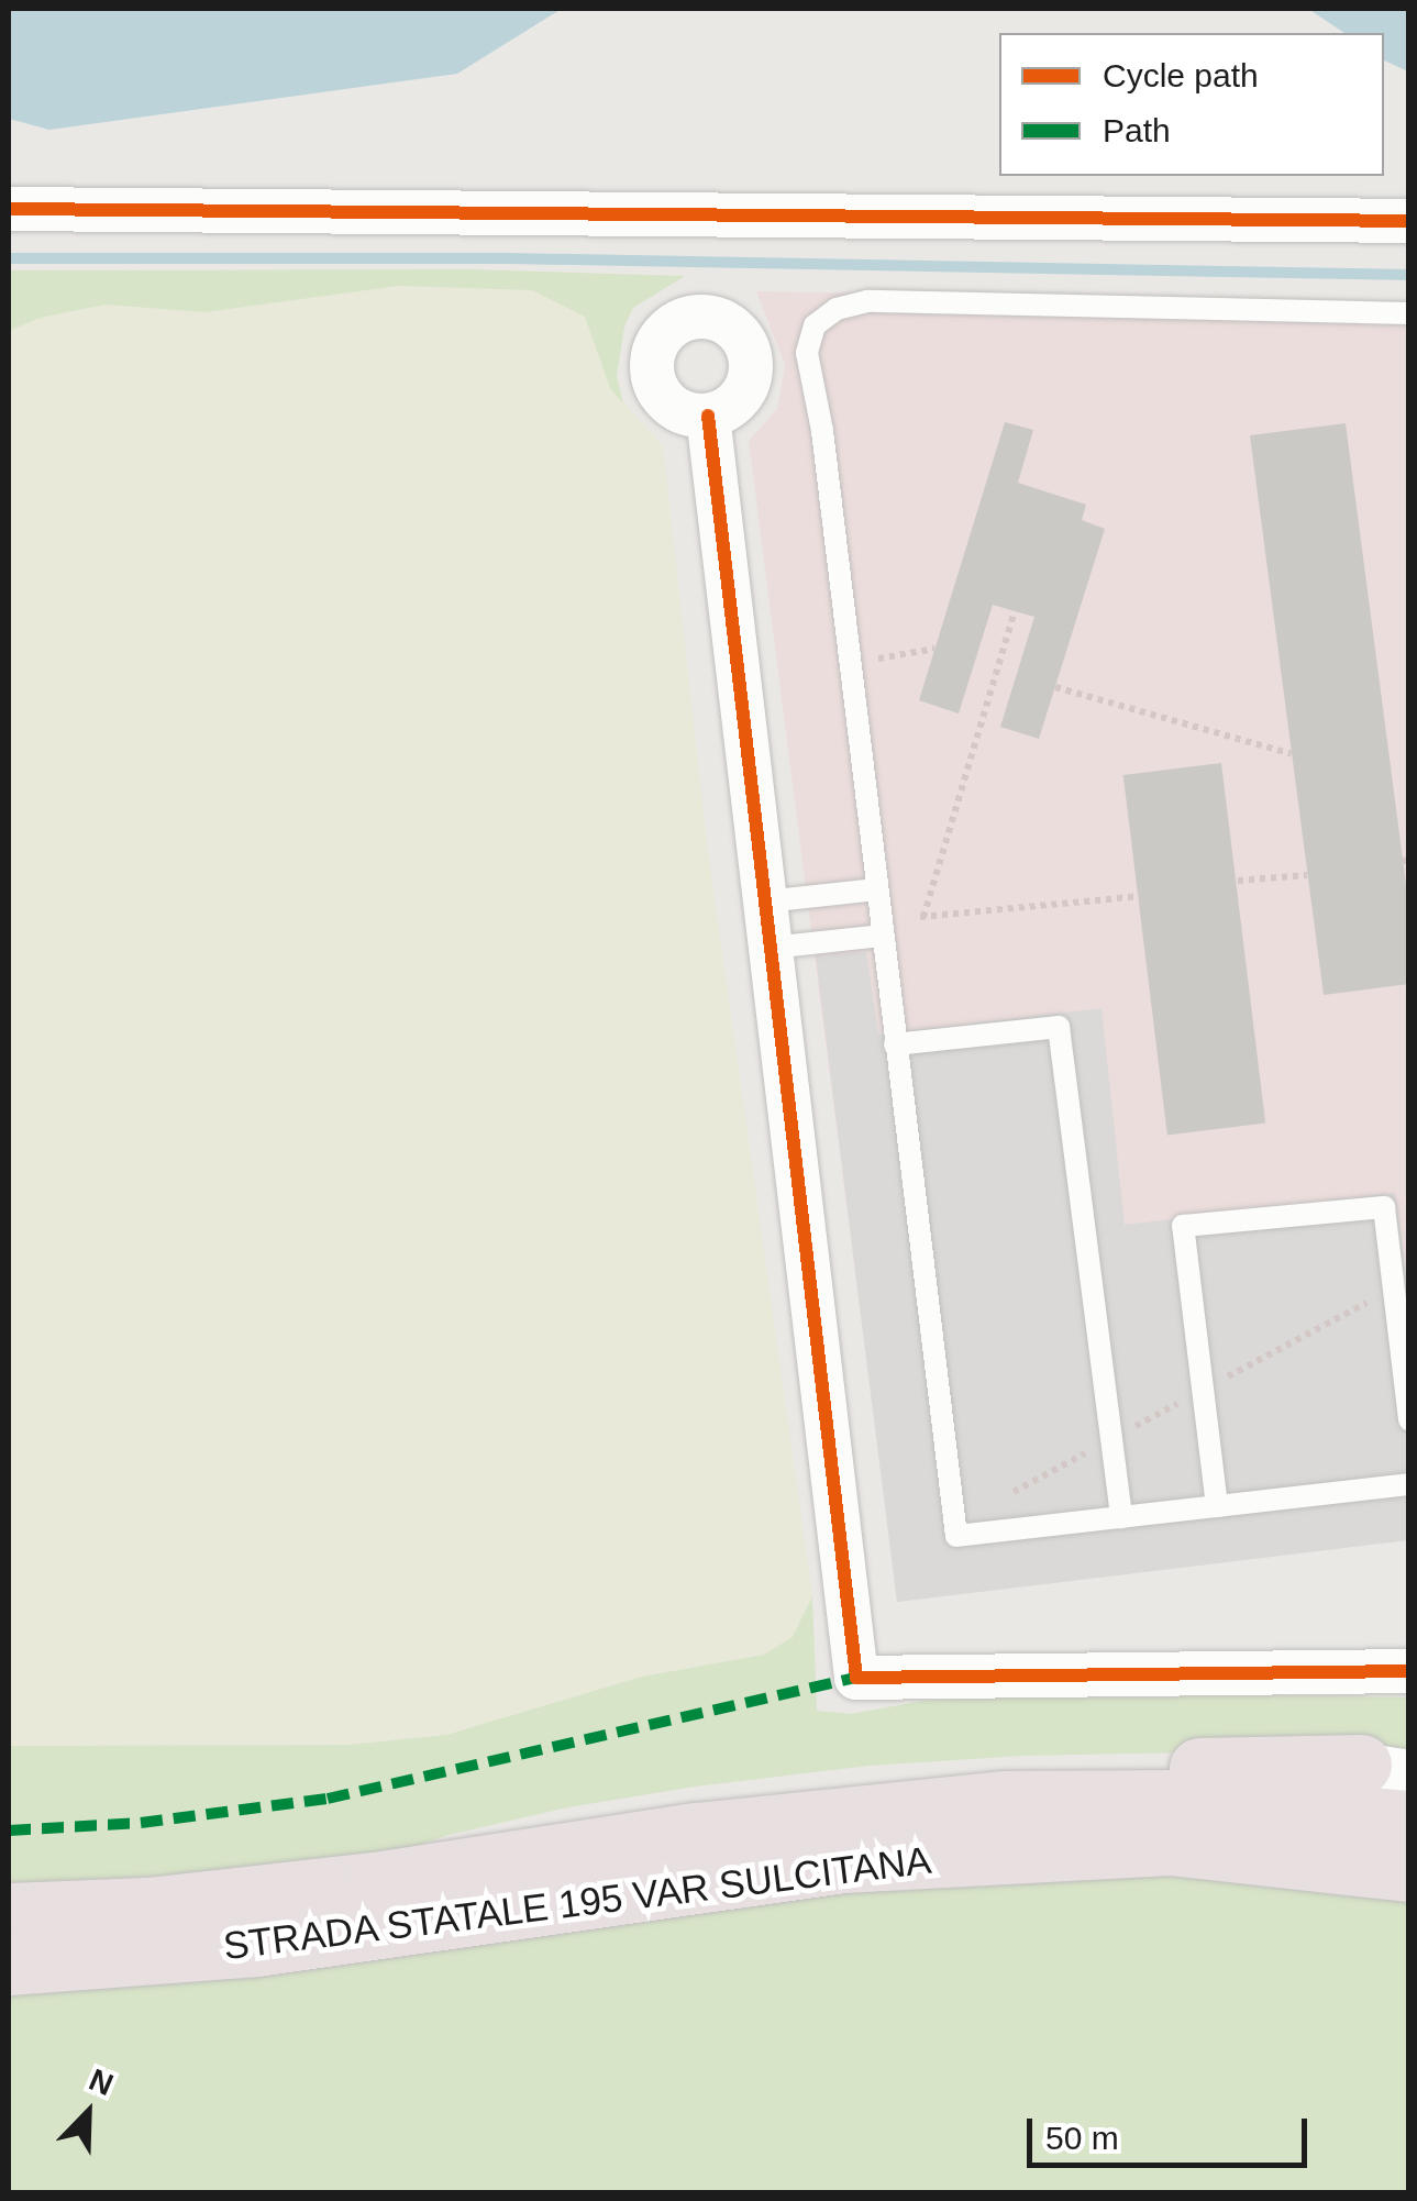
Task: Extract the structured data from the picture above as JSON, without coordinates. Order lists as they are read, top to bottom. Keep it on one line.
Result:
{"streets":{"highway":["STRADA STATALE 195 VAR SULCITANA"]},"legend":["Cycle path","Path"],"scale_bar":"50 m","north":"top right"}
